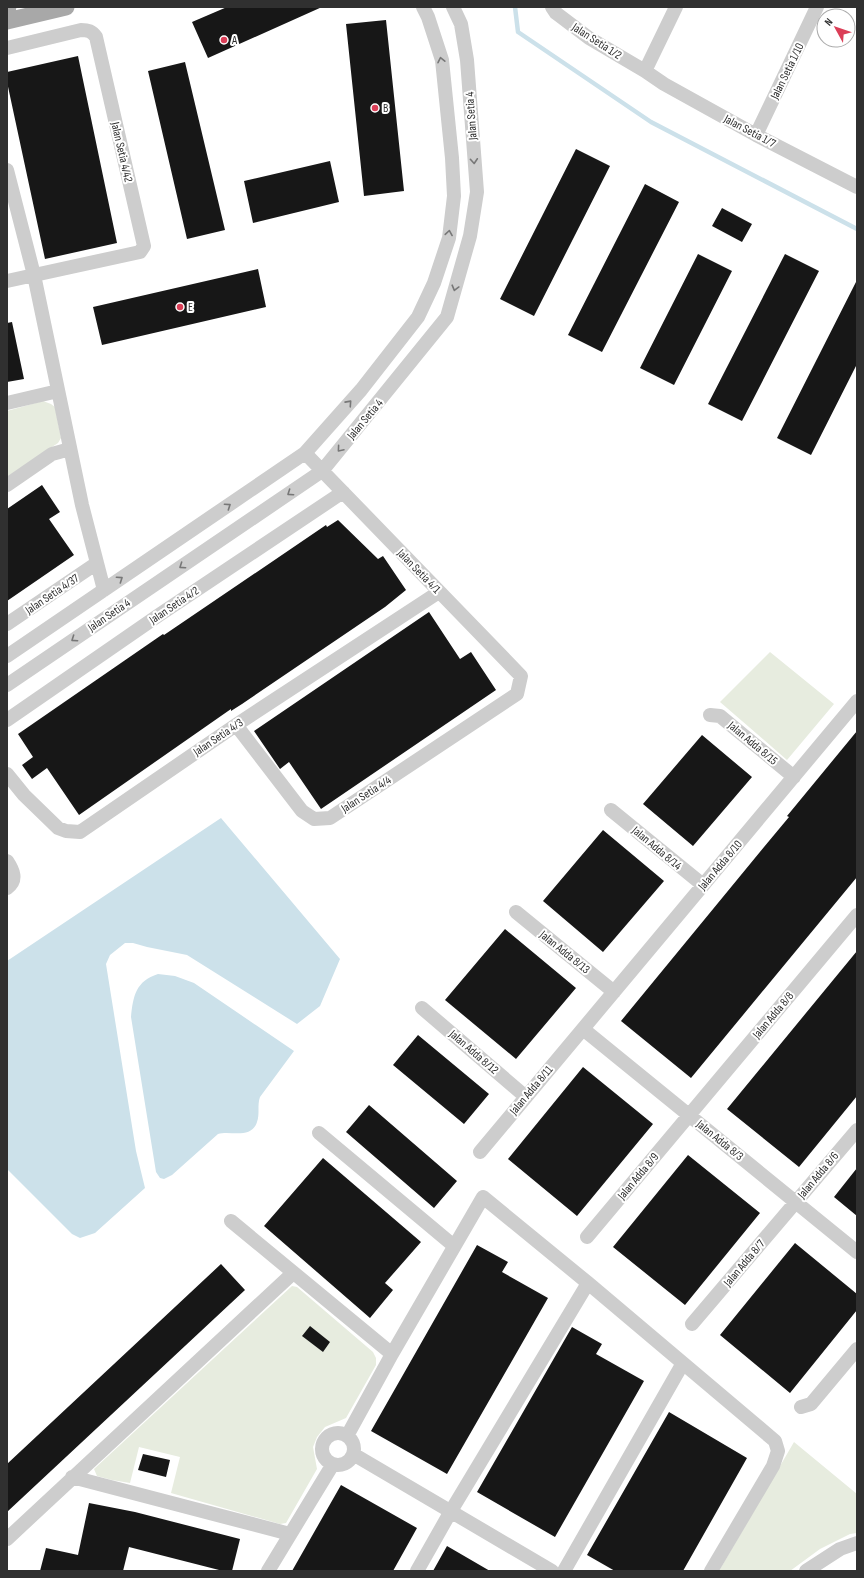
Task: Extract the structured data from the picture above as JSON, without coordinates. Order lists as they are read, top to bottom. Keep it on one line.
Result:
{"streets":{"street":["Jalan Setia 1/2","Jalan Setia 1/10","Jalan Setia 4","Jalan Setia 1/7","Jalan Setia 4/42","Jalan Setia 4/1","Jalan Setia 4/37","Jalan Setia 4/2","Jalan Setia 4/3","Jalan Adda 8/15","Jalan Setia 4/4","Jalan Adda 8/14","Jalan Adda 8/10","Jalan Adda 8/13","Jalan Adda 8/8","Jalan Adda 8/12","Jalan Adda 8/11","Jalan Adda 8/3","Jalan Adda 8/6","Jalan Adda 8/9","Jalan Adda 8/7"]},"crossings":[["Jalan Setia 1/2","Jalan Setia 1/7"],["Jalan Setia 1/10","Jalan Setia 1/7"],["Jalan Setia 4","Jalan Setia 4/1"],["Jalan Setia 4/1","Jalan Setia 4/2"],["Jalan Setia 4/1","Jalan Setia 4/3"],["Jalan Setia 4/1","Jalan Setia 4/4"],["Jalan Setia 4/3","Jalan Setia 4/4"],["Jalan Adda 8/15","Jalan Adda 8/10"],["Jalan Adda 8/14","Jalan Adda 8/10"],["Jalan Adda 8/10","Jalan Adda 8/13"],["Jalan Adda 8/10","Jalan Adda 8/11"],["Jalan Adda 8/10","Jalan Adda 8/3"],["Jalan Adda 8/8","Jalan Adda 8/3"],["Jalan Adda 8/8","Jalan Adda 8/9"],["Jalan Adda 8/12","Jalan Adda 8/11"],["Jalan Adda 8/11","Jalan Adda 8/3"],["Jalan Adda 8/3","Jalan Adda 8/6"],["Jalan Adda 8/3","Jalan Adda 8/9"],["Jalan Adda 8/3","Jalan Adda 8/7"],["Jalan Adda 8/6","Jalan Adda 8/7"]],"places":["A","B","E"],"north":"top left"}
